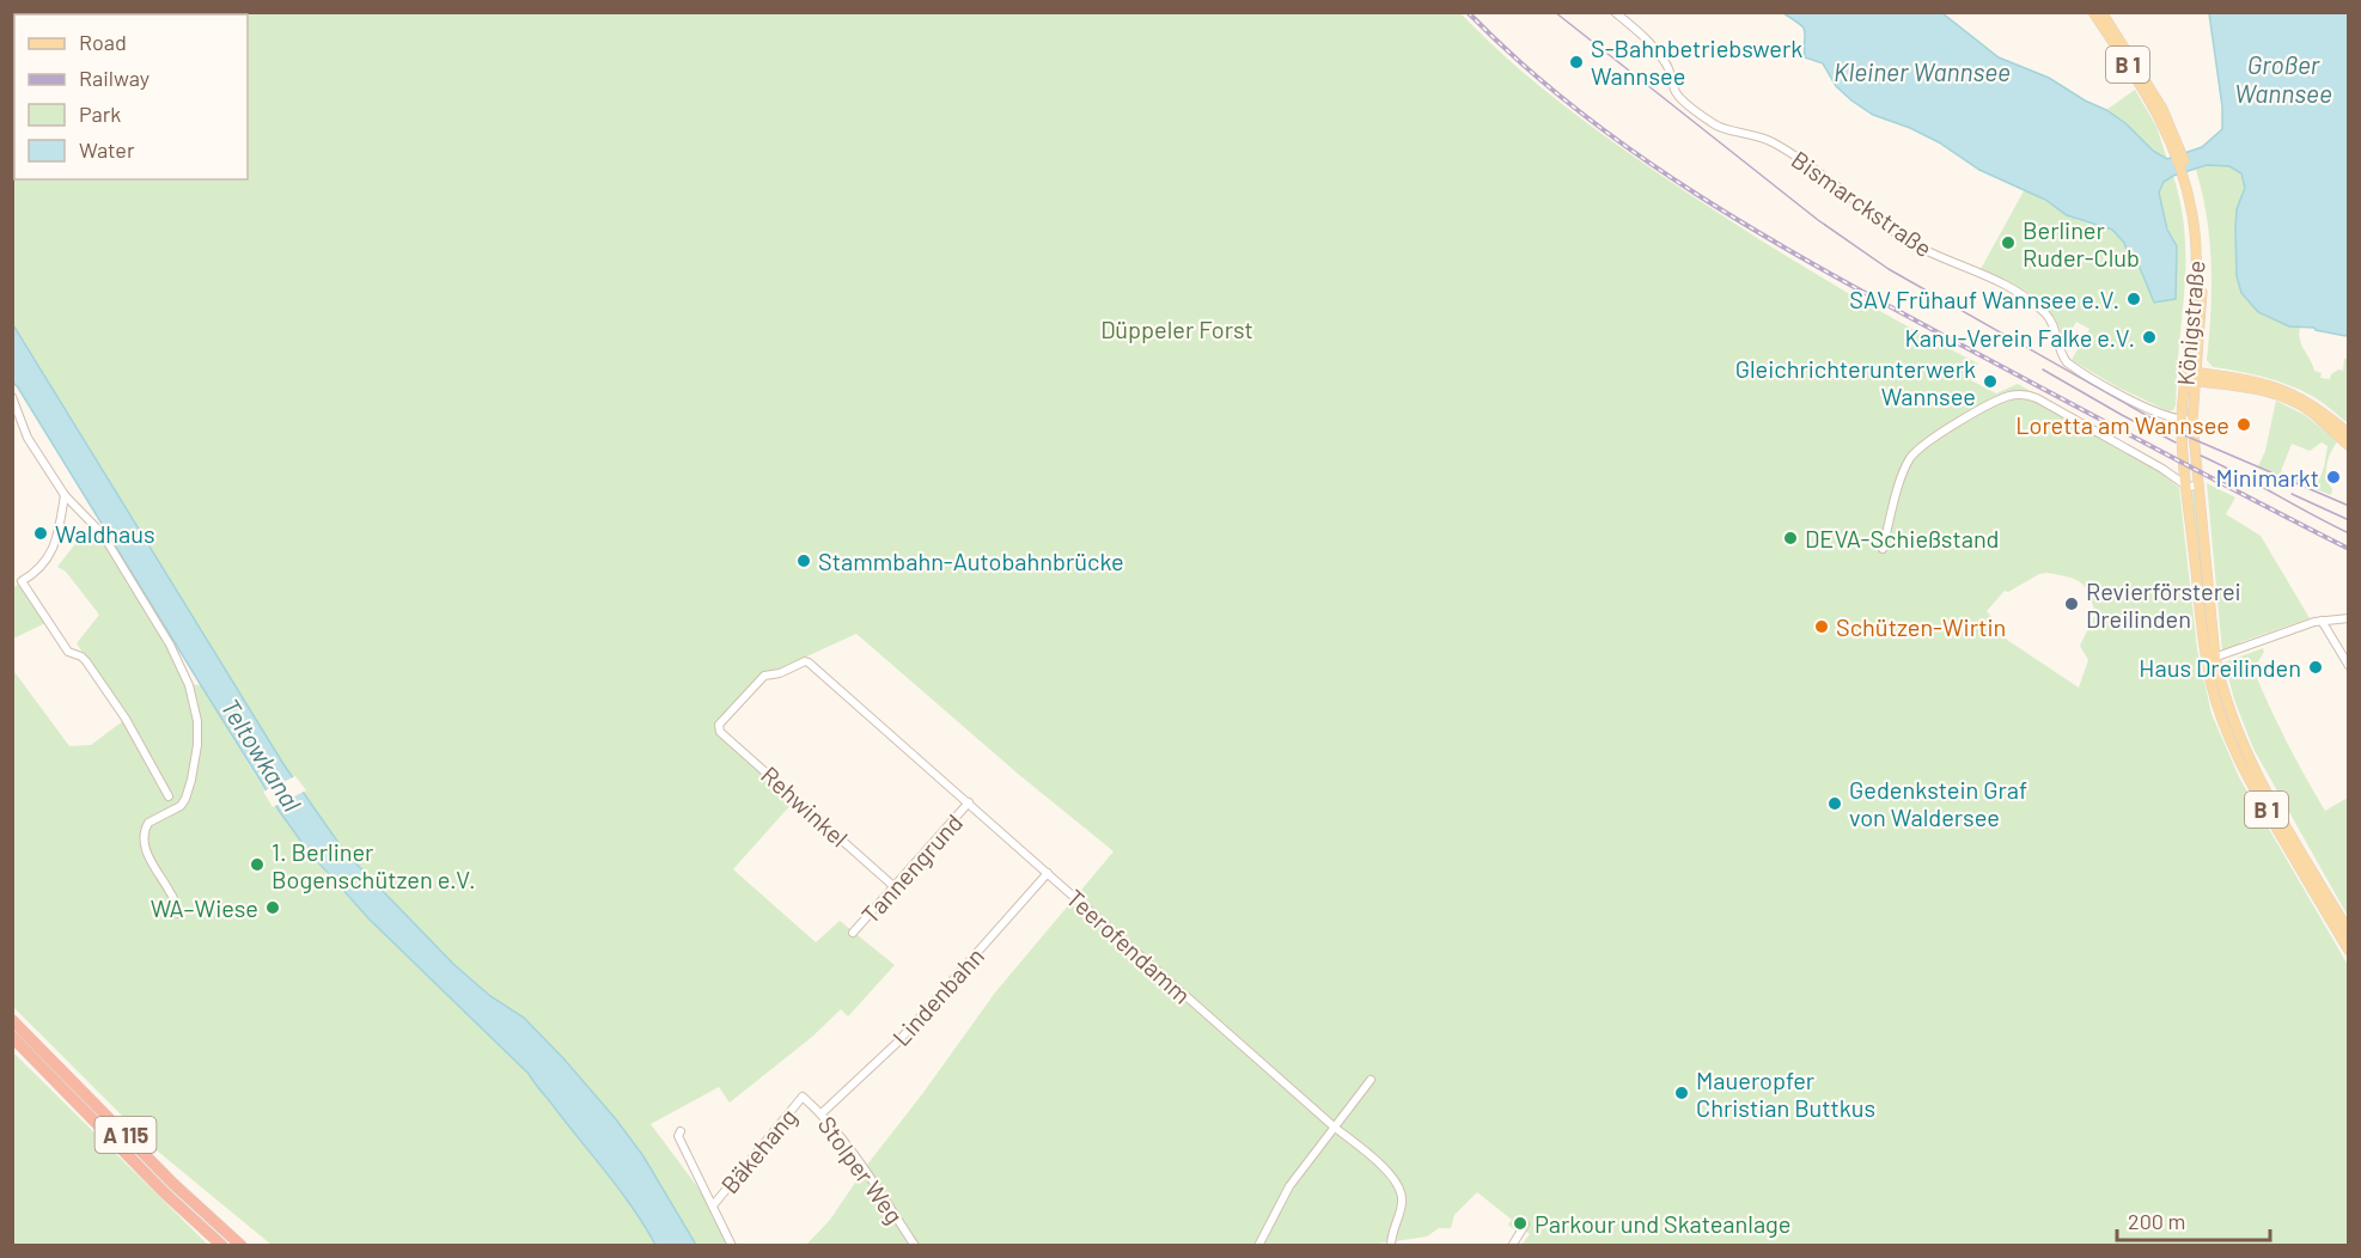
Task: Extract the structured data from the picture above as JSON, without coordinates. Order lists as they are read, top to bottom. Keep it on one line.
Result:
{"streets":{"highway":["A 115"],"main road":["B 1","Königstraße"],"street":["Bismarckstraße","Rehwinkel","Tannengrund","Teerofendamm","Lindenbahn","Bäkehang","Stolper Weg"]},"crossings":[["B 1","Königstraße"],["Bismarckstraße","Königstraße"],["Rehwinkel","Tannengrund"],["Rehwinkel","Teerofendamm"],["Tannengrund","Teerofendamm"],["Teerofendamm","Lindenbahn"],["Lindenbahn","Stolper Weg"],["Bäkehang","Stolper Weg"]],"water":["Großer Wannsee","Kleiner Wannsee","Teltowkanal"],"parks":["Düppeler Forst"],"places":["S-Bahnbetriebswerk Wannsee","Berliner Ruder-Club","SAV Frühauf Wannsee e.V.","Kanu-Verein Falke e.V.","Gleichrichterunterwerk Wannsee","Loretta am Wannsee","Minimarkt","Waldhaus","DEVA-Schießstand","Stammbahn-Autobahnbrücke","Revierförsterei Dreilinden","Schützen-Wirtin","Haus Dreilinden","Gedenkstein Graf von Waldersee","1. Berliner Bogenschützen e.V.","WA–Wiese","Maueropfer Christian Buttkus","Parkour und Skateanlage"],"legend":["Road","Railway","Park","Water"],"scale_bar":"200 m"}
